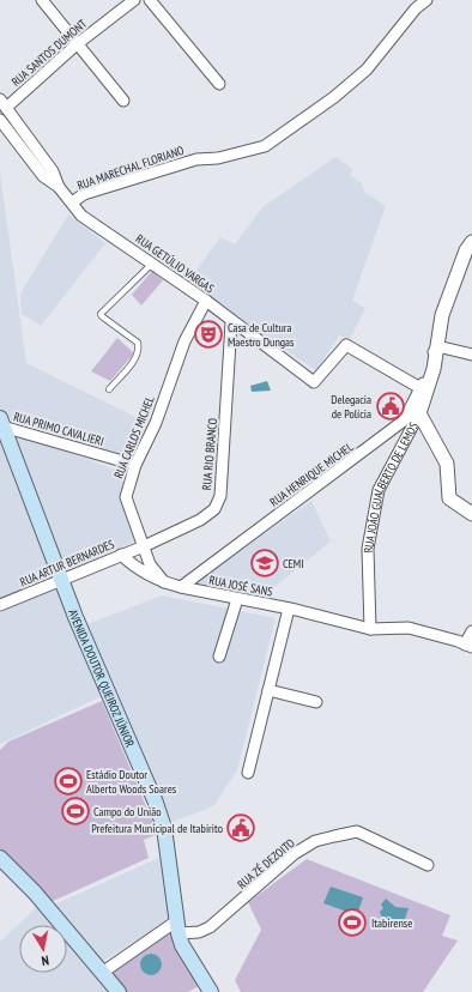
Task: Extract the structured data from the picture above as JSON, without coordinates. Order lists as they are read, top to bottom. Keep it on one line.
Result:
{"streets":{"main road":["AVENIDA DOUTOR QUEIROZ JÚNIOR"],"street":["RUA SANTOS DUMONT","RUA MARECHAL FLORIANO","RUA GETÚLIO VARGAS","RUA PRIMO CAVALIERI","RUA CARLOS MICHEL","RUA RIO BRANCO","RUA HENRIQUE MICHEL","RUA JOÃO GUALBERTO DE LEMOS","RUA ARTUR BERNARDES","RUA JOSÉ SANS","RUA ZÉ DEZOITO"]},"crossings":[["RUA MARECHAL FLORIANO","RUA GETÚLIO VARGAS"],["RUA GETÚLIO VARGAS","RUA CARLOS MICHEL"],["RUA GETÚLIO VARGAS","RUA RIO BRANCO"],["RUA GETÚLIO VARGAS","RUA HENRIQUE MICHEL"],["RUA PRIMO CAVALIERI","RUA CARLOS MICHEL"],["RUA PRIMO CAVALIERI","AVENIDA DOUTOR QUEIROZ JÚNIOR"],["RUA CARLOS MICHEL","RUA RIO BRANCO"],["RUA CARLOS MICHEL","RUA ARTUR BERNARDES"],["RUA RIO BRANCO","RUA ARTUR BERNARDES"],["RUA HENRIQUE MICHEL","RUA JOÃO GUALBERTO DE LEMOS"],["RUA HENRIQUE MICHEL","RUA JOSÉ SANS"],["RUA JOÃO GUALBERTO DE LEMOS","RUA JOSÉ SANS"],["RUA ARTUR BERNARDES","AVENIDA DOUTOR QUEIROZ JÚNIOR"],["AVENIDA DOUTOR QUEIROZ JÚNIOR","RUA ZÉ DEZOITO"]],"places":{"theatre":["Casa de Cultura Maestro Dungas"],"public building":["Delegacia de Polícia","Prefeitura Municipal de Itabirito"],"school or university":["CEMI"],"sports":["Estádio Doutor Alberto Woods Soares","Campo do União","Itabirense"]},"north":"bottom"}
